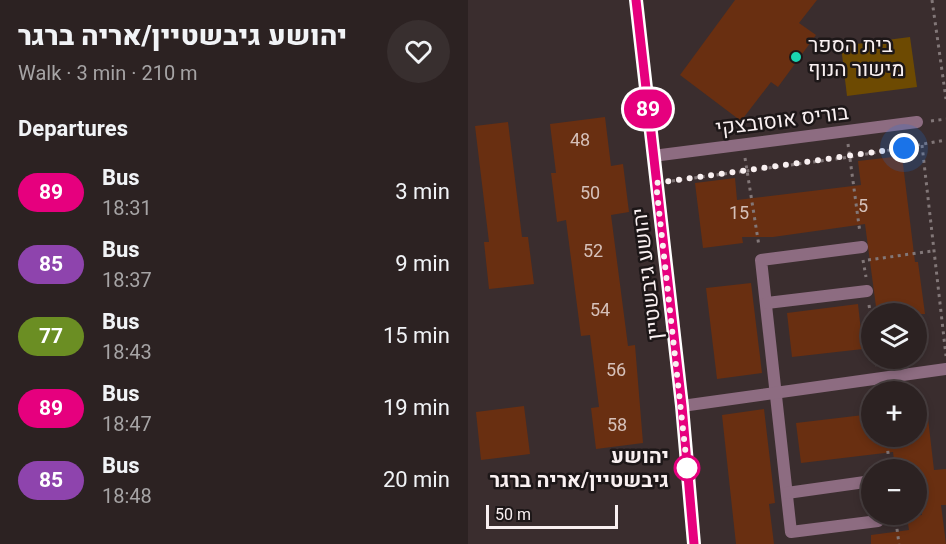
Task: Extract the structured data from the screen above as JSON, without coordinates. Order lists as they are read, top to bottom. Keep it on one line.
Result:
{"streets":{"street":["בוריס אוסובצקי","יהושע גיבשטיין"]},"crossings":[["בוריס אוסובצקי","יהושע גיבשטיין"]],"places":["בית הספר מישור הנוף","יהושע גיבשטיין/אריה ברגר"],"lines":["bus line 89"],"house_numbers":["48","50","5","15","52","54","56","58"],"scale_bar":"50 m","page":{"heading":[["יהושע גיבשטיין/אריה ברגר","Walk · 3 min · 210 m"],"Departures"],"on_map":"89","list":[{"mark":"89","name":"Bus","note":"18:31","value":"3 min"},{"mark":"85","name":"Bus","note":"18:37","value":"9 min"},{"mark":"77","name":"Bus","note":"18:43","value":"15 min"},{"mark":"89","name":"Bus","note":"18:47","value":"19 min"},{"mark":"85","name":"Bus","note":"18:48","value":"20 min"}],"map_buttons":["+","−"],"scale":"50 m"}}
